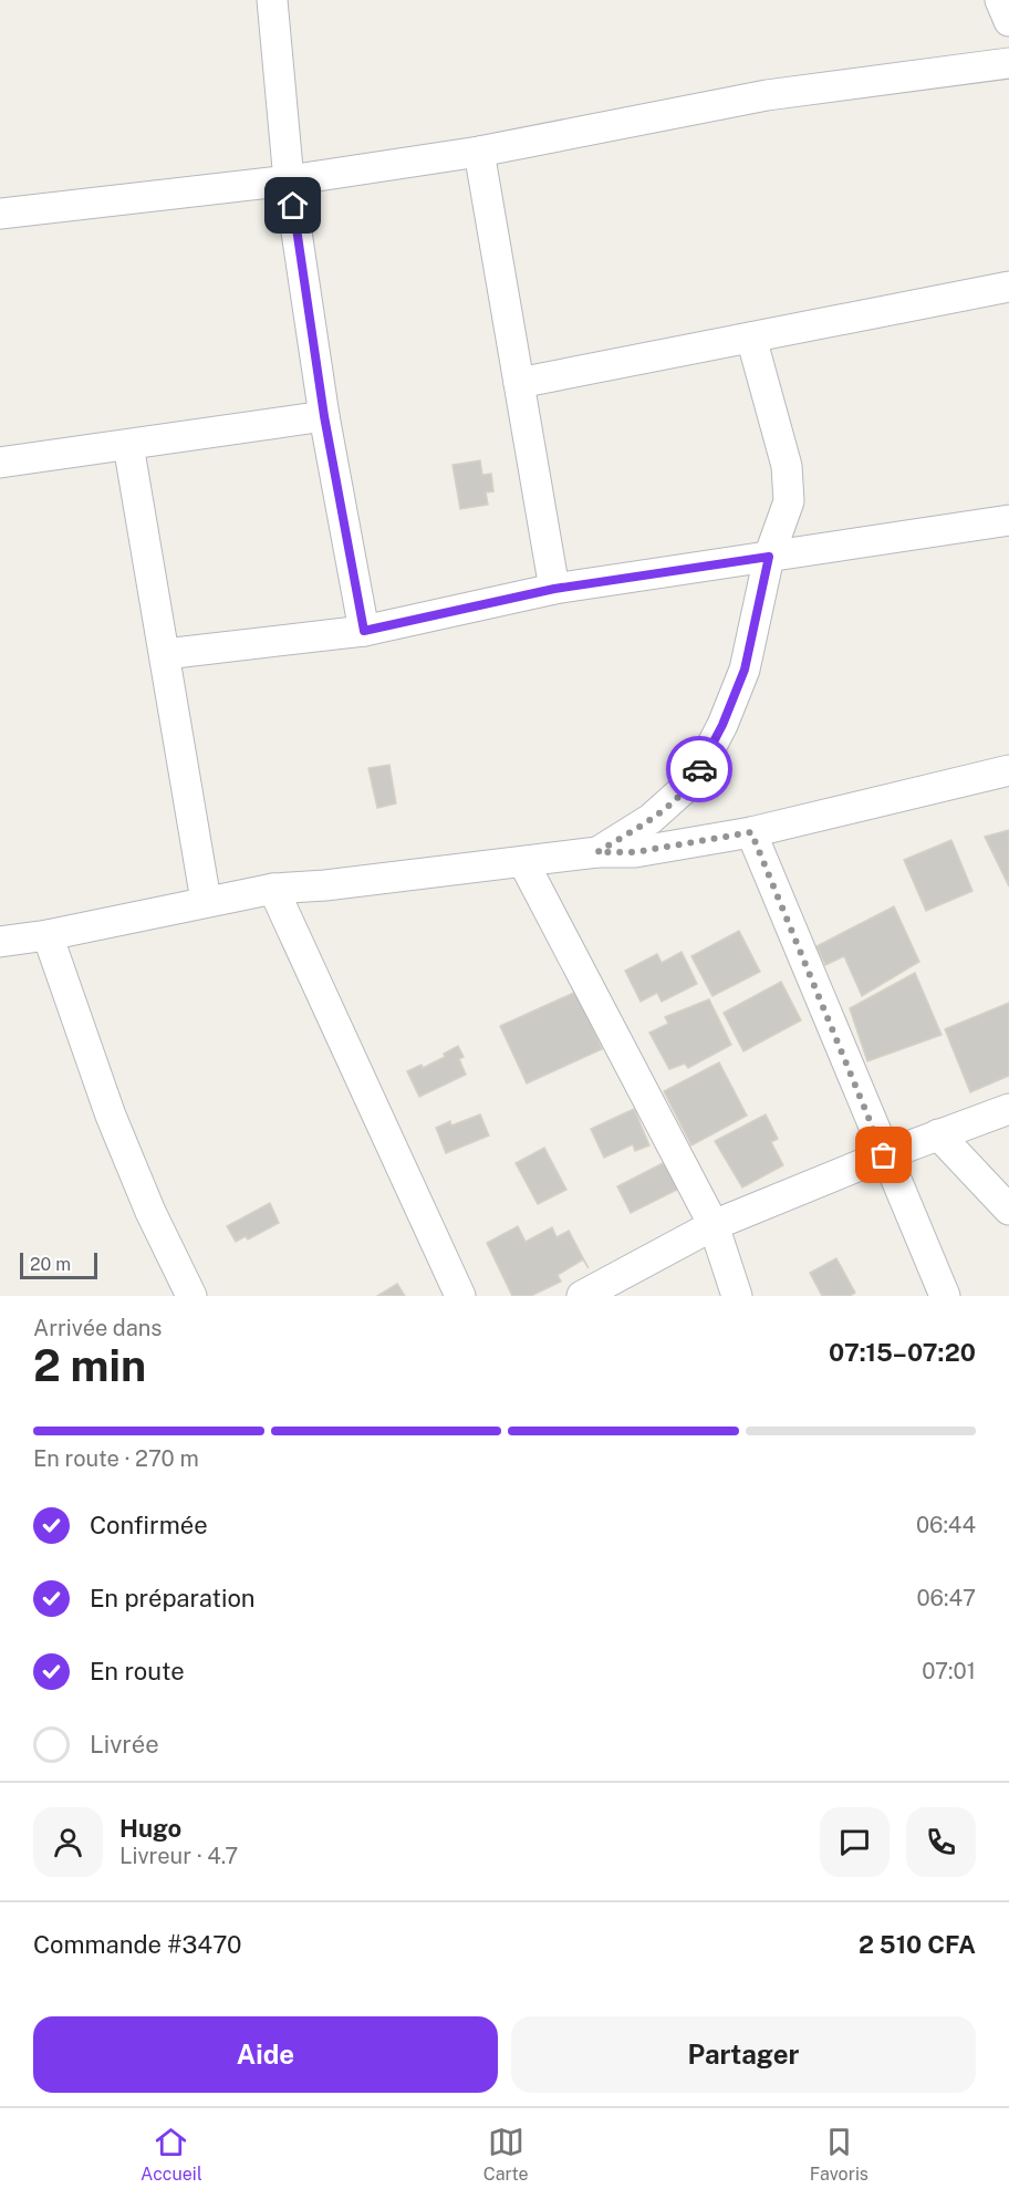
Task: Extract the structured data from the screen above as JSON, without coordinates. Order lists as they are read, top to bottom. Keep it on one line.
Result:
{"scale_bar":"20 m","page":{"scale":"20 m","heading":["2 min","Arrivée dans","07:15–07:20"],"panel":["Hugo","Livreur · 4.7","Commande #3470","2 510 CFA"],"bar":"En route · 270 m","list":[["Confirmée","06:44"],["En préparation","06:47"],["En route","07:01"],"Livrée"],"buttons":["Aide","Partager"],"tabs":["Accueil","Carte","Favoris"]}}
